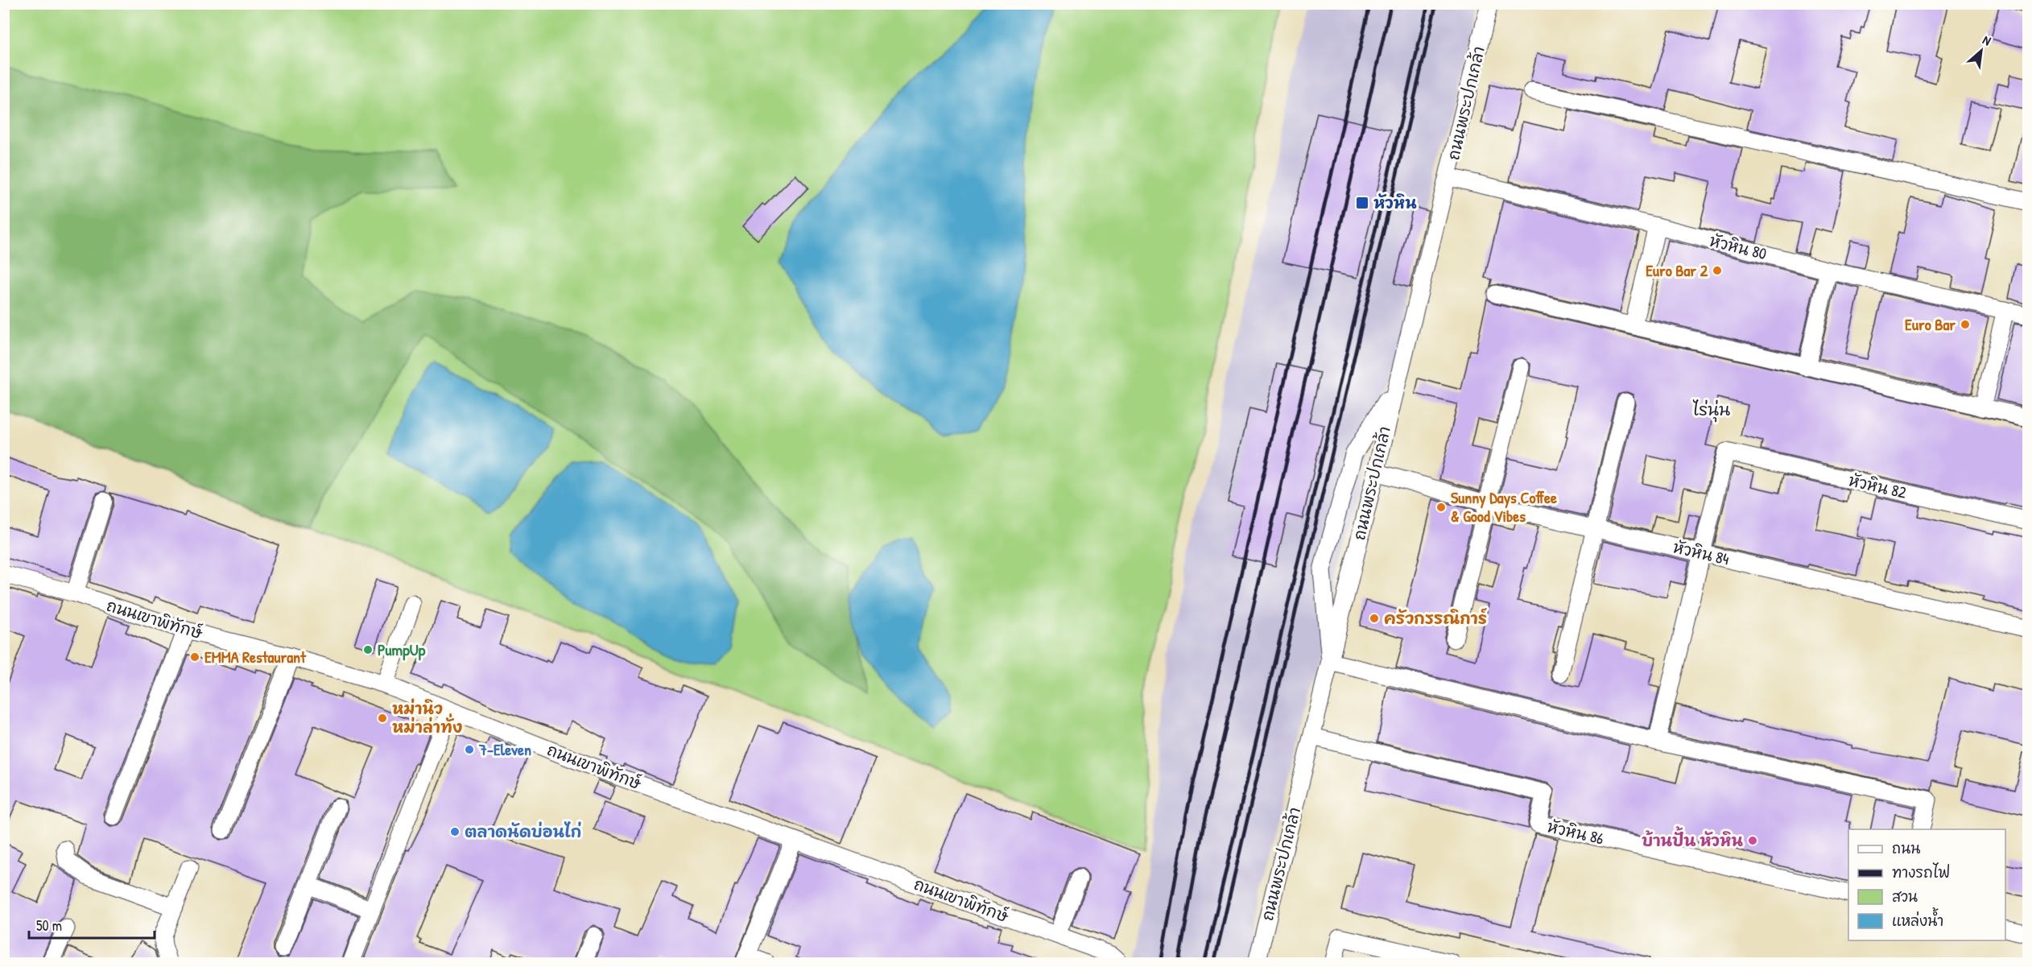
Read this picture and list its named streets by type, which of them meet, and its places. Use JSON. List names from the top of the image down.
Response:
{
  "streets": {
    "street": [
      "ถนนพระปกเกล้า",
      "หัวหิน 80",
      "หัวหิน 82",
      "หัวหิน 84",
      "ถนนเขาพิทักษ์",
      "หัวหิน 86"
    ]
  },
  "crossings": [
    ["ถนนพระปกเกล้า", "หัวหิน 80"],
    ["ถนนพระปกเกล้า", "หัวหิน 84"],
    ["ถนนพระปกเกล้า", "หัวหิน 86"],
    ["หัวหิน 82", "หัวหิน 84"]
  ],
  "districts": ["ไร่นุ่น"],
  "places": {
    "transit": ["หัวหิน"],
    "other": [
      "Euro Bar 2",
      "Euro Bar",
      "Sunny Days Coffee & Good Vibes",
      "ครัวกรรณิการ์",
      "PumpUp",
      "EMMA Restaurant",
      "หม่านิว หม่าล่าทั่ง",
      "7-Eleven",
      "ตลาดนัดบ่อนไก่",
      "บ้านปั้น หัวหิน"
    ]
  },
  "legend": [
    "ถนน",
    "ทางรถไฟ",
    "สวน",
    "แหล่งน้ำ"
  ],
  "scale_bar": "50 m",
  "north": "top right"
}
